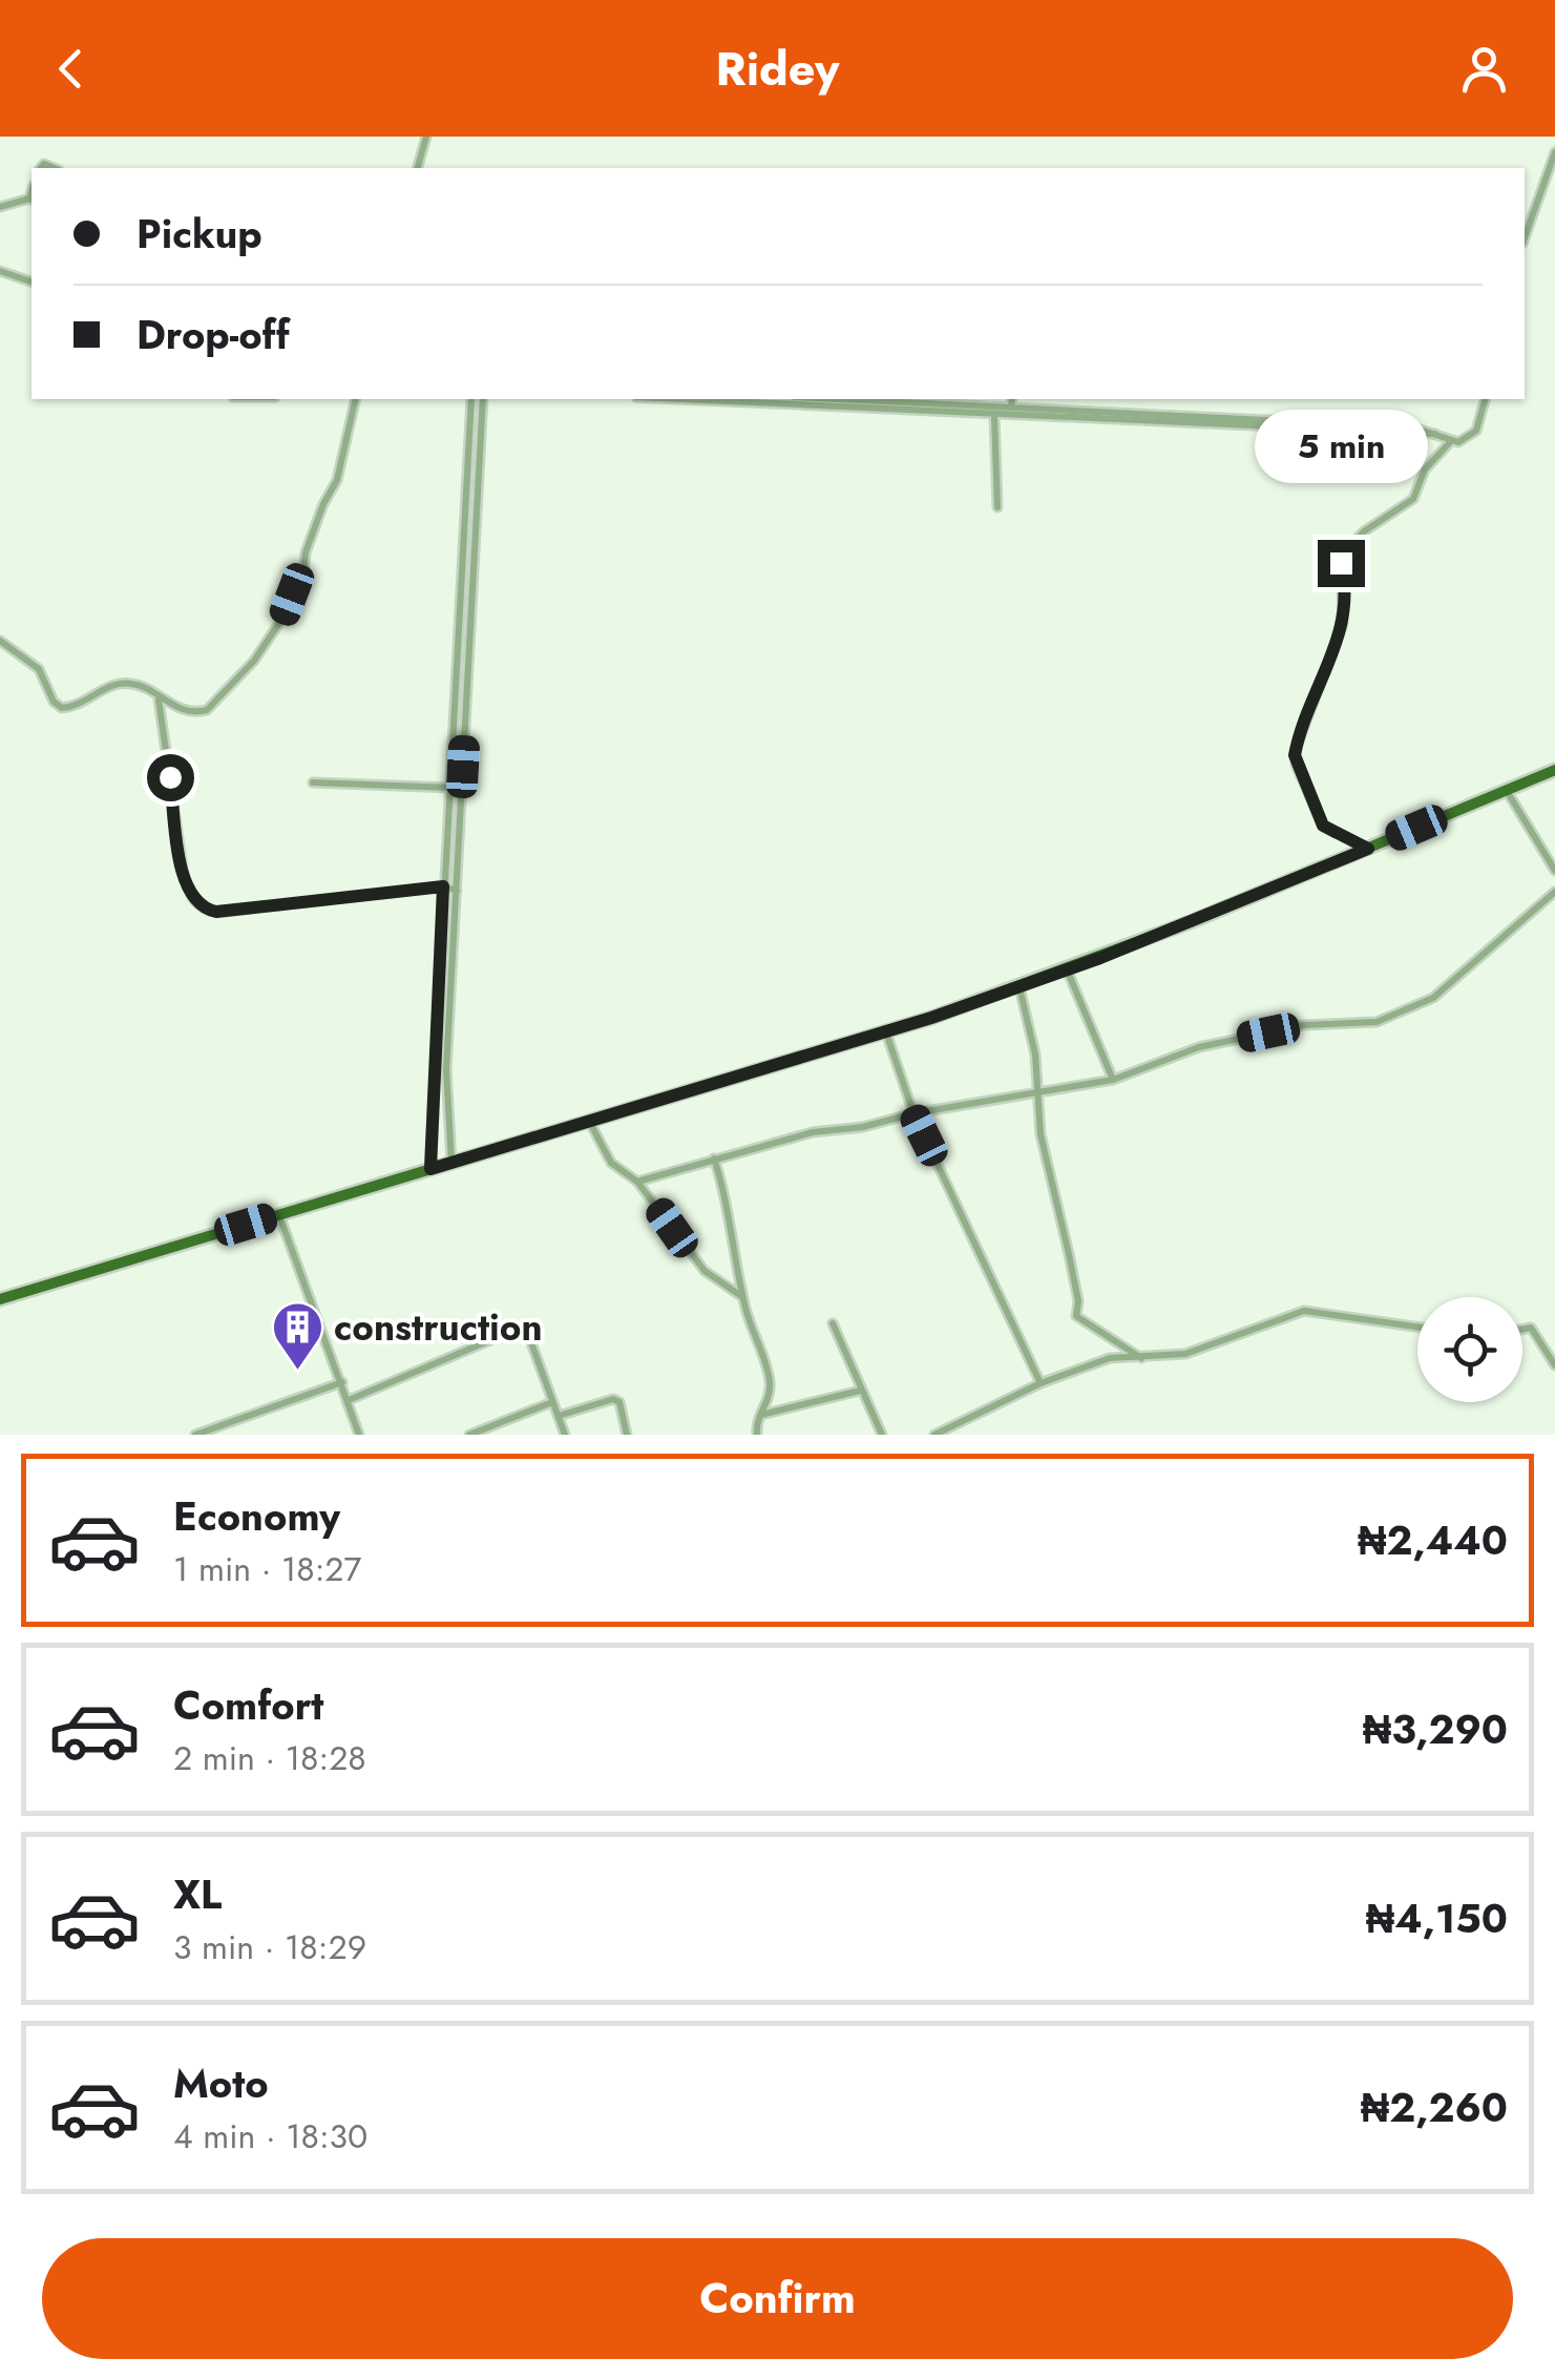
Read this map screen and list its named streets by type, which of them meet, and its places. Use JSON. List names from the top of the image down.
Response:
{
  "places": {
    "building": ["construction"]
  },
  "page": {
    "header": "Ridey",
    "banner": ["Pickup", "Drop-off"],
    "bubble": "5 min",
    "list": [
      {
        "name": "Economy",
        "note": "1 min · 18:27",
        "value": "₦2,440"
      },
      {
        "name": "Comfort",
        "note": "2 min · 18:28",
        "value": "₦3,290"
      },
      {
        "name": "XL",
        "note": "3 min · 18:29",
        "value": "₦4,150"
      },
      {
        "name": "Moto",
        "note": "4 min · 18:30",
        "value": "₦2,260"
      }
    ],
    "buttons": "Confirm"
  }
}
